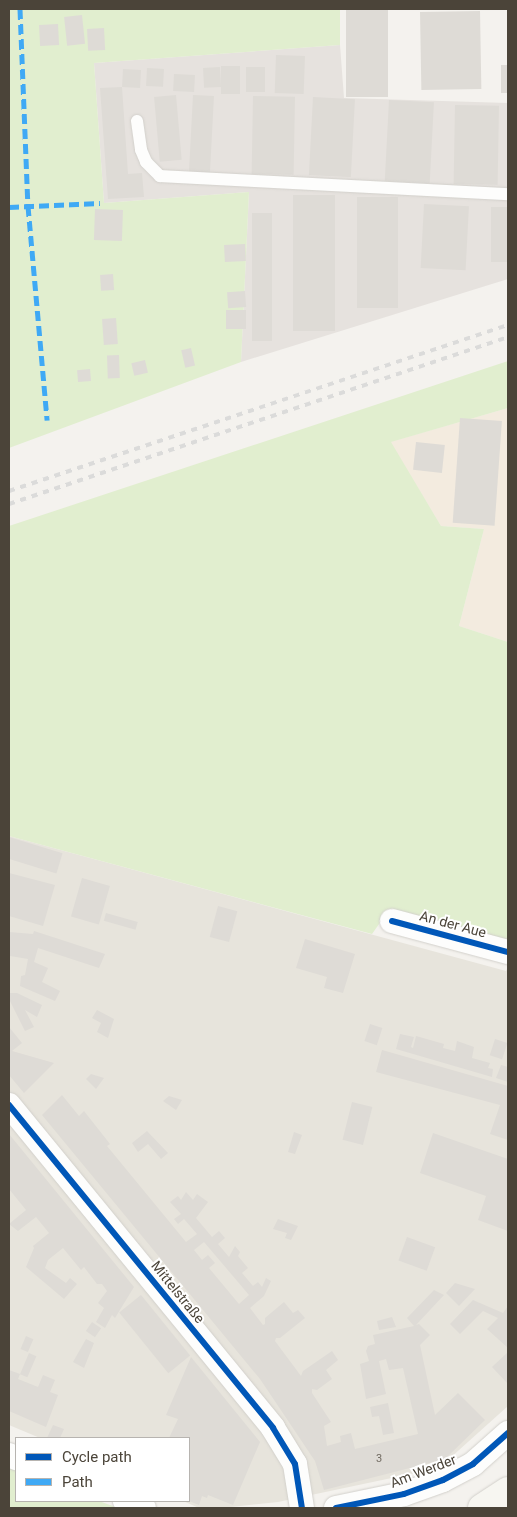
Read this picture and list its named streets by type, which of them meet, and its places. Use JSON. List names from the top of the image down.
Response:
{
  "streets": {
    "street": ["An der Aue", "Mittelstraße", "Am Werder"]
  },
  "house_numbers": ["3"],
  "legend": ["Cycle path", "Path"]
}
